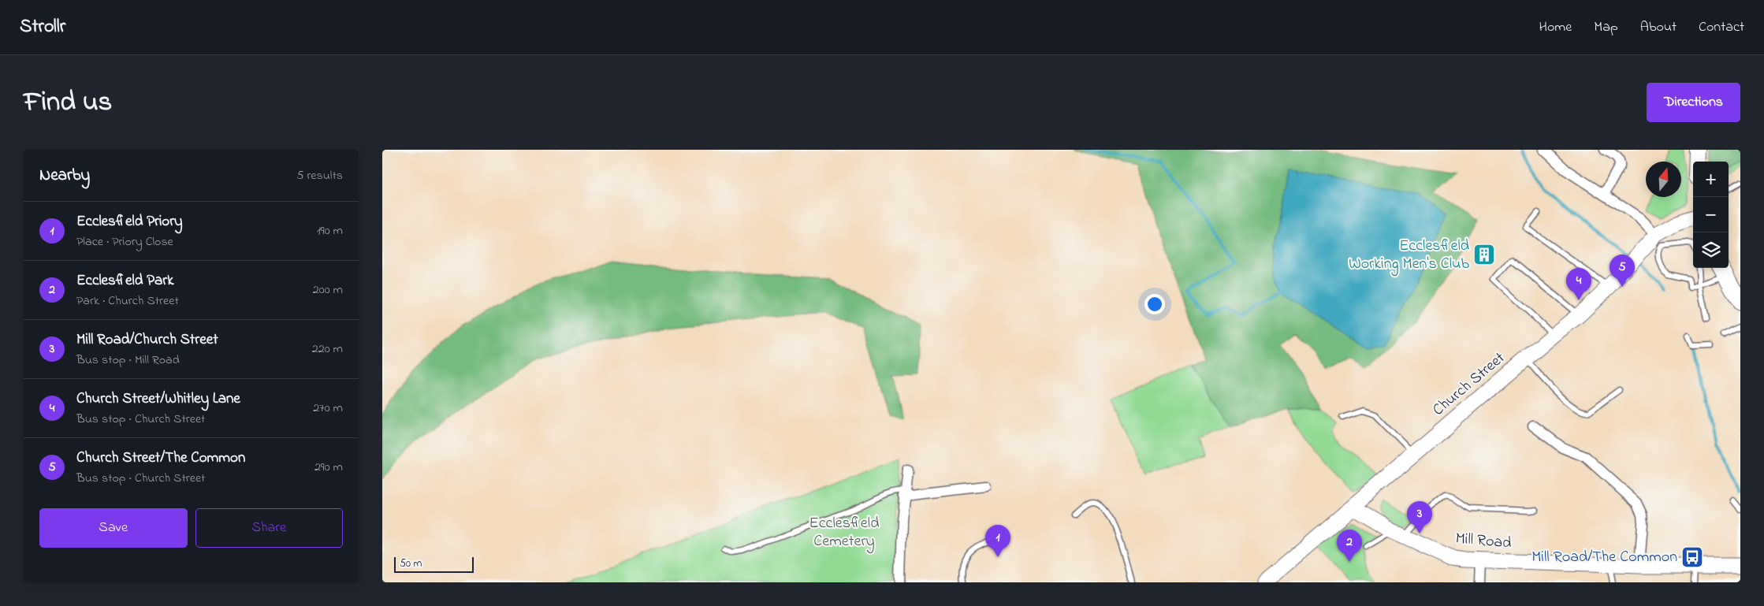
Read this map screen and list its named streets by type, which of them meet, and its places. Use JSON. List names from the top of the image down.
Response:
{
  "streets": {
    "main road": ["Church Street", "Mill Road"]
  },
  "crossings": [
    ["Church Street", "Mill Road"]
  ],
  "parks": ["Ecclesfield Cemetery"],
  "places": {
    "building": ["Ecclesfield Working Men's Club"],
    "bus stop": ["Mill Road/The Common"]
  },
  "scale_bar": "50 m",
  "north": "top",
  "page": {
    "header": "Strollr",
    "nav": [
      "Home",
      "Map",
      "About",
      "Contact"
    ],
    "title": "Find us",
    "buttons": [
      "Directions",
      ["Save", "Share"]
    ],
    "heading": ["Nearby", "5 results"],
    "map_buttons": ["+", "−"],
    "list": [
      {
        "mark": "1",
        "name": "Ecclesfield Priory",
        "note": "Place · Priory Close",
        "value": "190 m"
      },
      {
        "mark": "2",
        "name": "Ecclesfield Park",
        "note": "Park · Church Street",
        "value": "200 m"
      },
      {
        "mark": "3",
        "name": "Mill Road/Church Street",
        "note": "Bus stop · Mill Road",
        "value": "220 m"
      },
      {
        "mark": "4",
        "name": "Church Street/Whitley Lane",
        "note": "Bus stop · Church Street",
        "value": "270 m"
      },
      {
        "mark": "5",
        "name": "Church Street/The Common",
        "note": "Bus stop · Church Street",
        "value": "290 m"
      }
    ],
    "pins": [
      "5",
      "4",
      "3",
      "1",
      "2"
    ],
    "scale": "50 m"
  }
}
